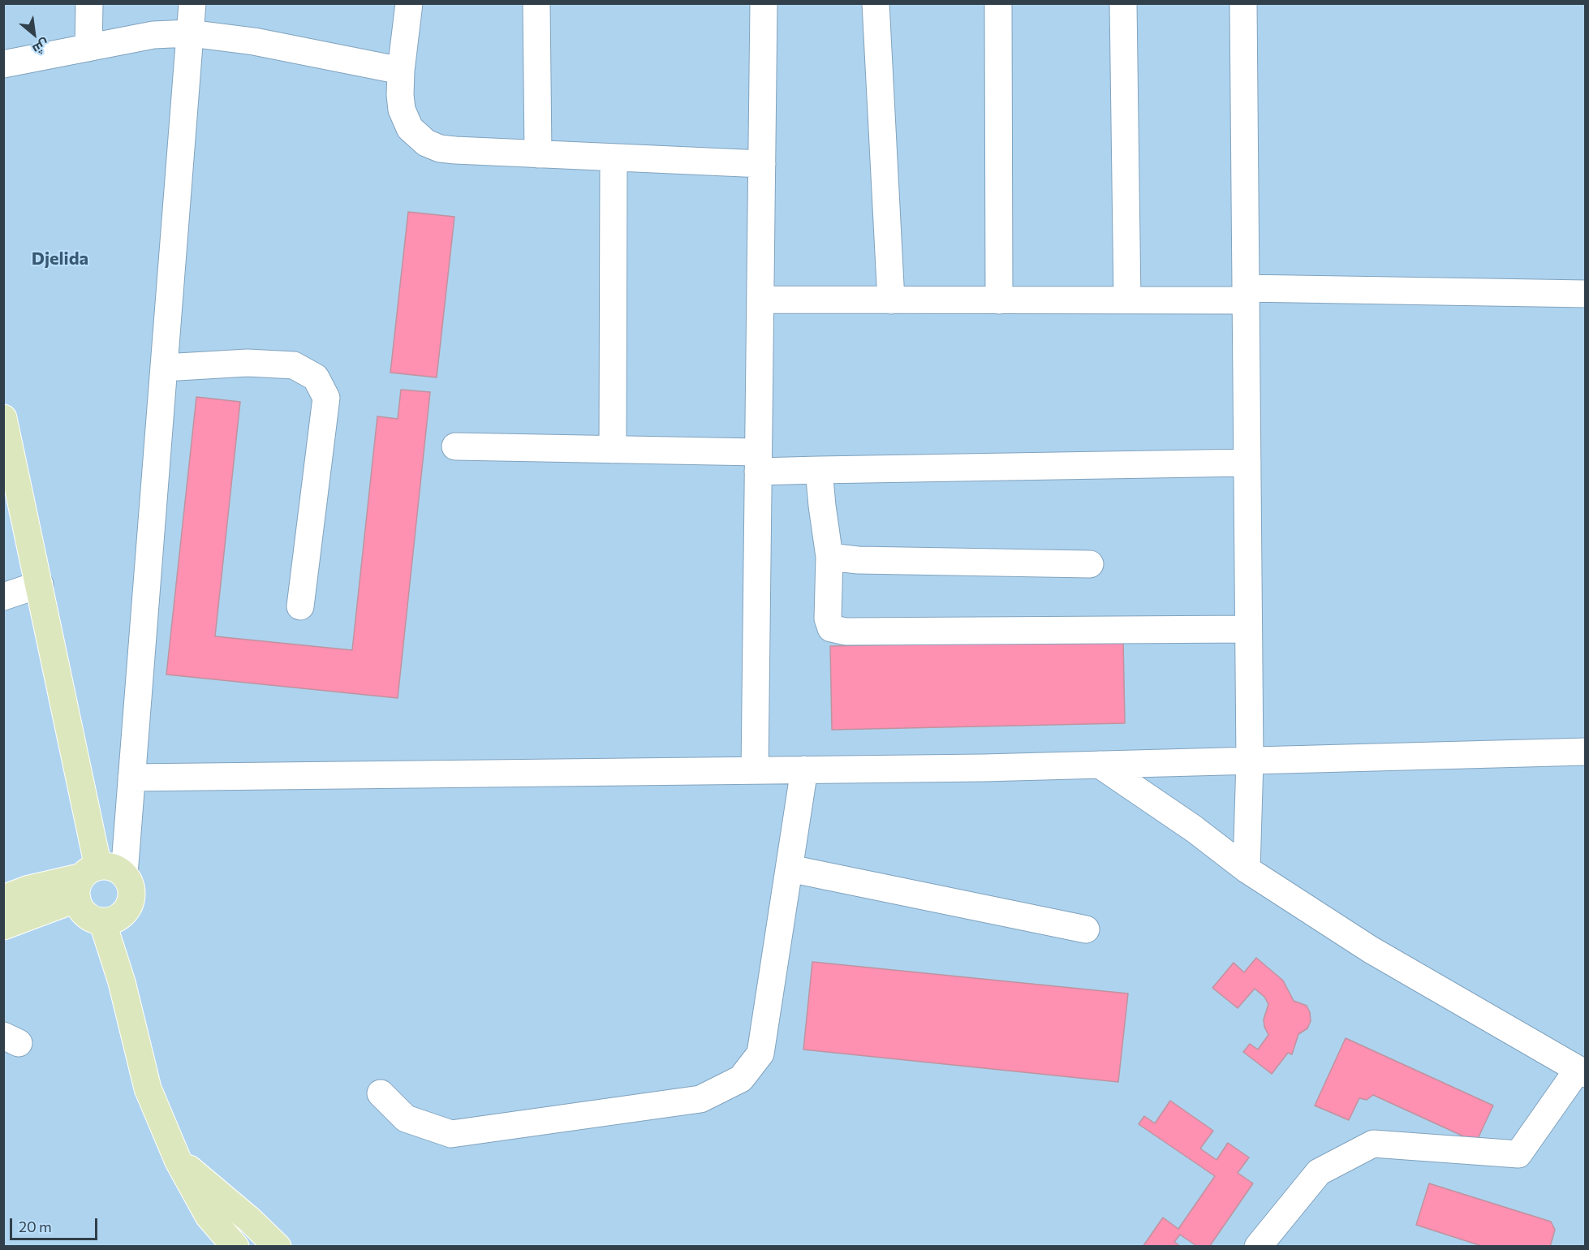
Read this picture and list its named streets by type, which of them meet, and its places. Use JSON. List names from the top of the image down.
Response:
{
  "districts": ["Djelida"],
  "scale_bar": "20 m",
  "north": "bottom right"
}
